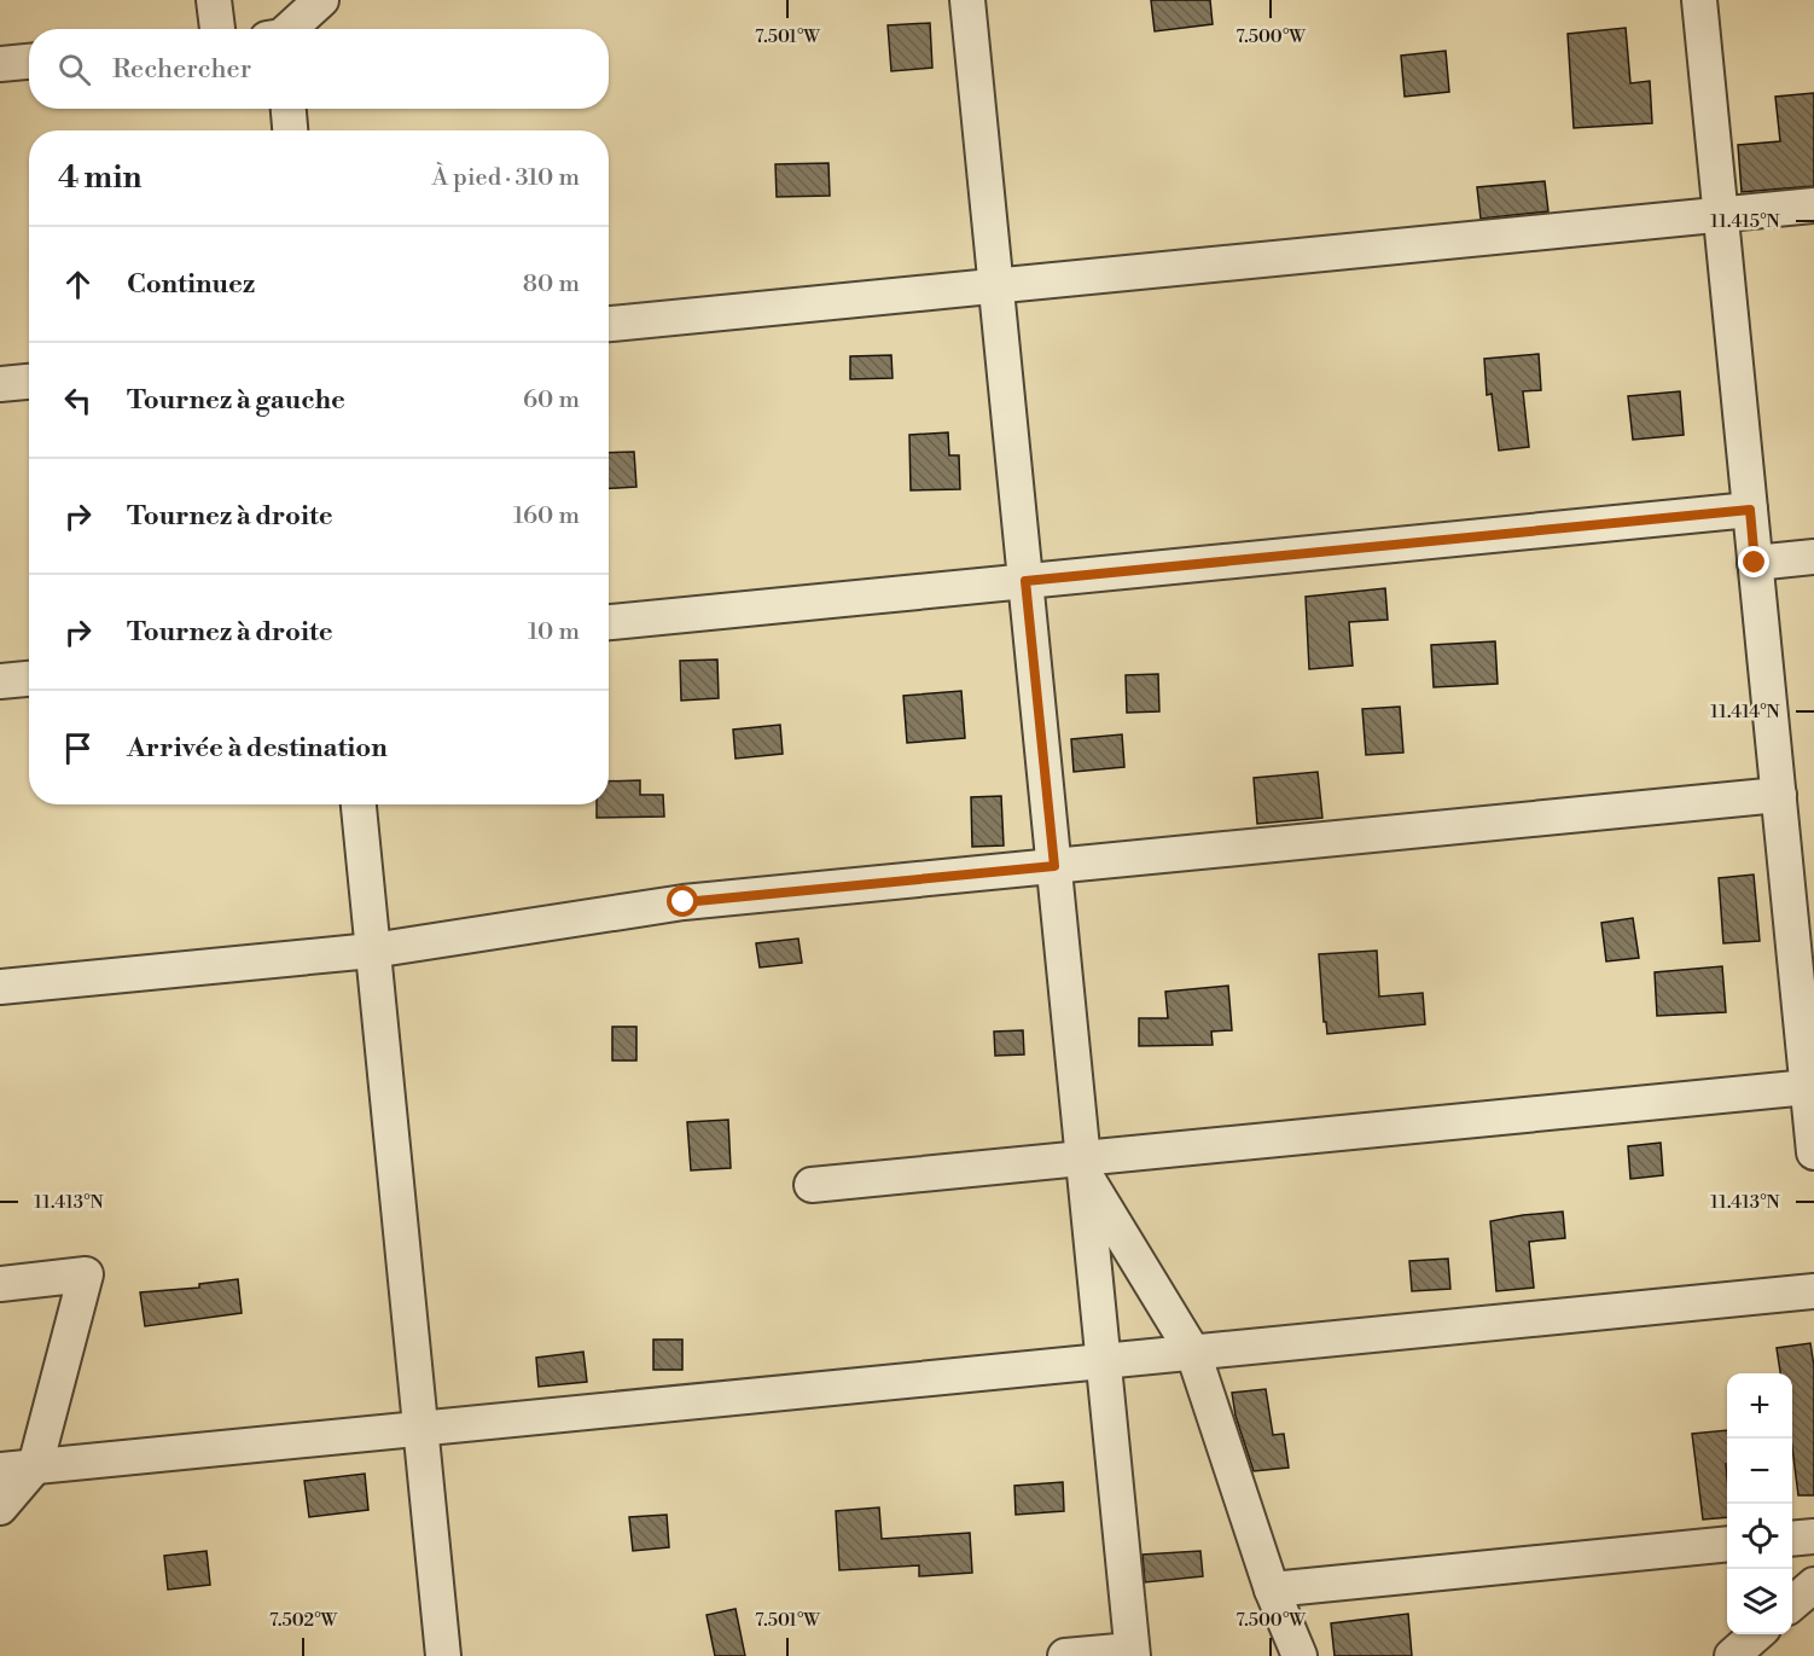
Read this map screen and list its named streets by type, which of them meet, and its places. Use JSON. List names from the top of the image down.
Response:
{
  "page": {
    "search": "Rechercher",
    "heading": ["4 min", "À pied · 310 m"],
    "list": [
      ["Continuez", "80 m"],
      ["Tournez à gauche", "60 m"],
      ["Tournez à droite", "160 m"],
      ["Tournez à droite", "10 m"],
      "Arrivée à destination"
    ],
    "map_buttons": ["+", "−"]
  },
  "coordinates": [
    "7.501°W",
    "7.500°W",
    "11.415°N",
    "11.414°N",
    "11.413°N",
    "7.502°W"
  ]
}
